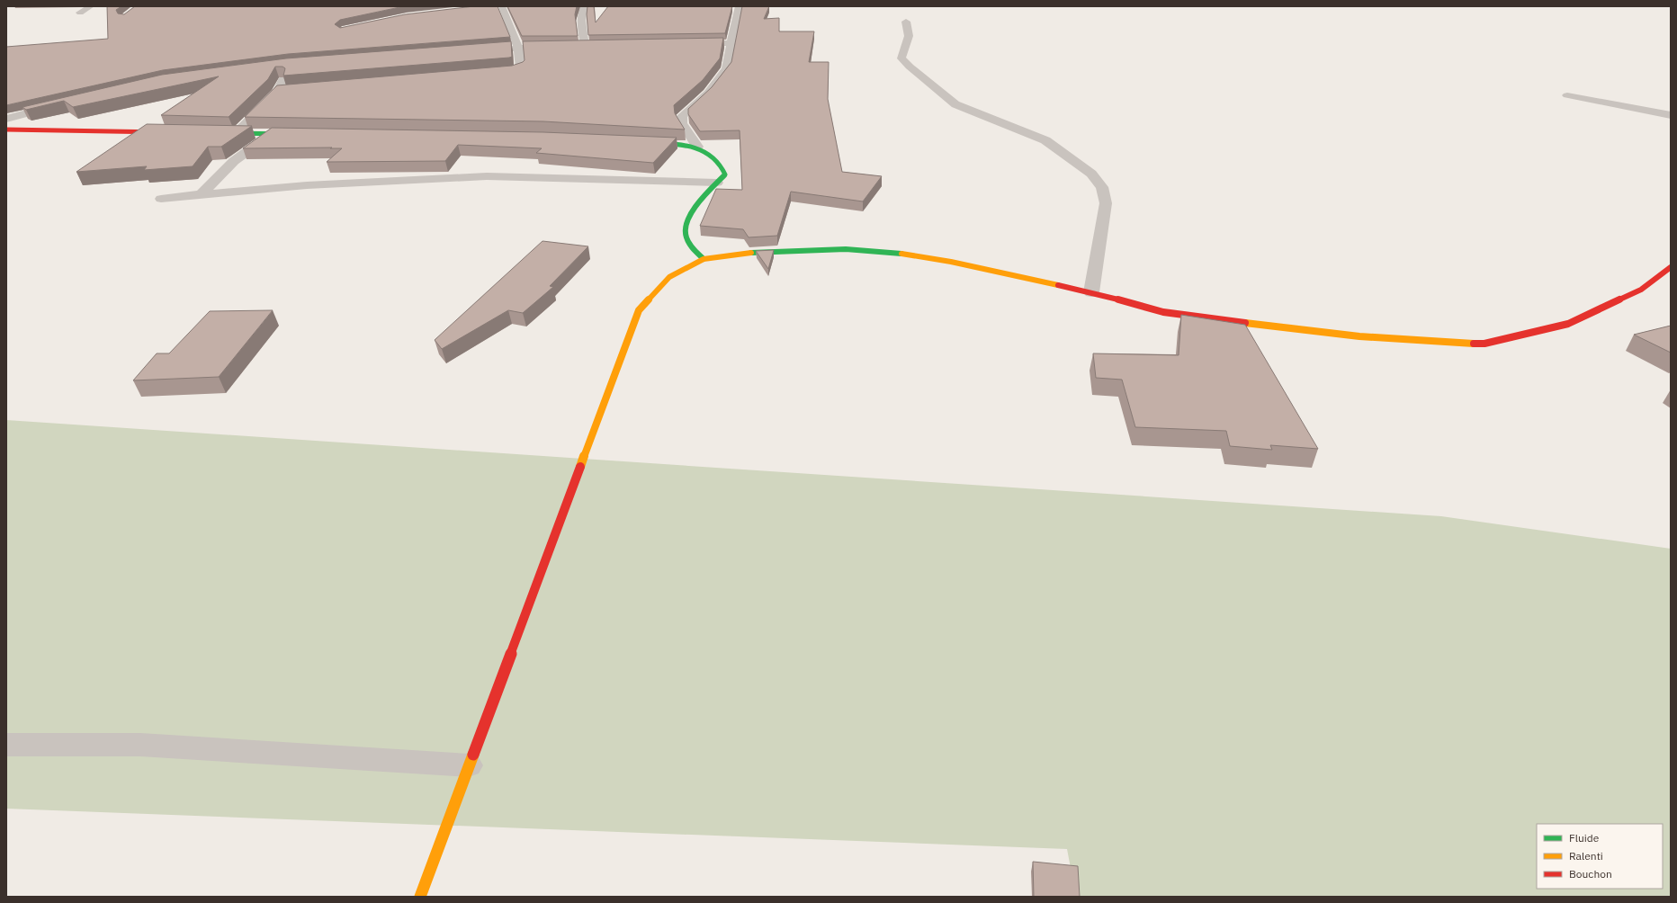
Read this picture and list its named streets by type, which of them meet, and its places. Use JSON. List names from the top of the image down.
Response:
{
  "legend": ["Fluide", "Ralenti", "Bouchon"]
}
